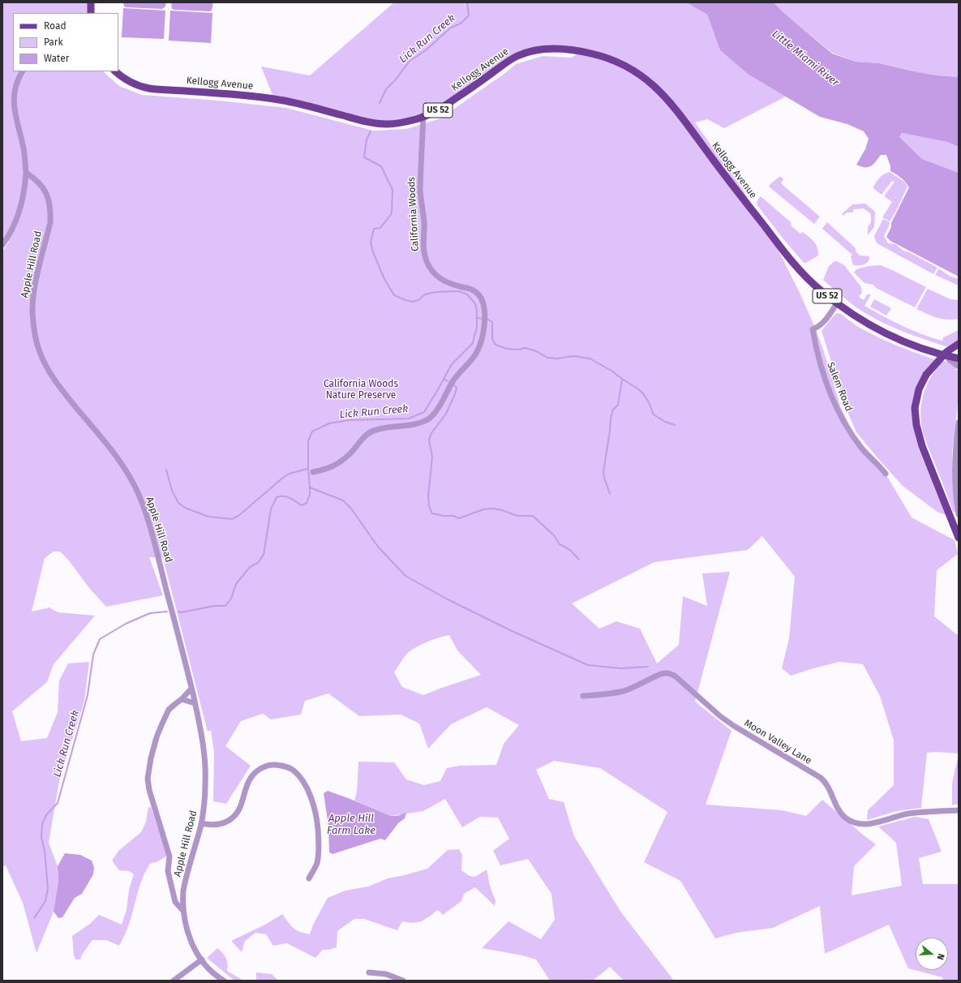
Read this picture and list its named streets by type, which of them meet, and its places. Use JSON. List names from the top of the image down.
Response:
{
  "streets": {
    "main road": ["Kellogg Avenue", "US 52"],
    "street": [
      "California Woods",
      "Apple Hill Road",
      "Salem Road",
      "Moon Valley Lane"
    ]
  },
  "crossings": [
    ["Kellogg Avenue", "California Woods"],
    ["Kellogg Avenue", "Salem Road"]
  ],
  "water": ["Lick Run Creek", "Little Miami River", "Apple Hill Farm Lake"],
  "parks": ["California Woods Nature Preserve"],
  "legend": ["Road", "Park", "Water"],
  "north": "right"
}
